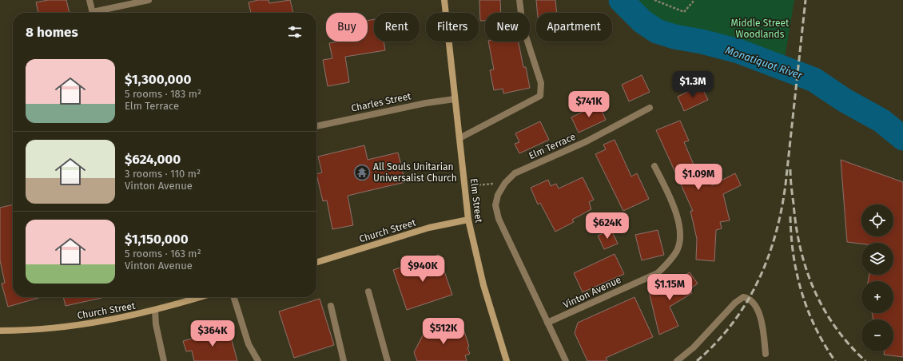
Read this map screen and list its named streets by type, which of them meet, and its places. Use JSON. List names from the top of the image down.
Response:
{
  "streets": {
    "main road": ["Elm Street", "Church Street"],
    "street": ["Charles Street", "Elm Terrace", "Vinton Avenue"]
  },
  "crossings": [
    ["Charles Street", "Elm Street"],
    ["Elm Terrace", "Elm Street"],
    ["Elm Street", "Church Street"],
    ["Elm Street", "Vinton Avenue"]
  ],
  "water": ["Monatiquot River"],
  "parks": ["Middle Street Woodlands"],
  "places": {
    "temple": ["All Souls Unitarian Universalist Church"]
  },
  "page": {
    "chip": [
      "Buy",
      "Rent",
      "Filters",
      "New",
      "Apartment"
    ],
    "heading": "8 homes",
    "list": [
      {
        "name": "$1,300,000",
        "note": "5 rooms · 183 m² · Elm Terrace"
      },
      {
        "name": "$624,000",
        "note": "3 rooms · 110 m² · Vinton Avenue"
      },
      {
        "name": "$1,150,000",
        "note": "5 rooms · 163 m² · Vinton Avenue"
      }
    ],
    "price": [
      "$1.3M",
      "$741K",
      "$1.09M",
      "$624K",
      "$940K",
      "$1.15M",
      "$512K",
      "$364K"
    ],
    "map_buttons": ["+", "−"]
  }
}
